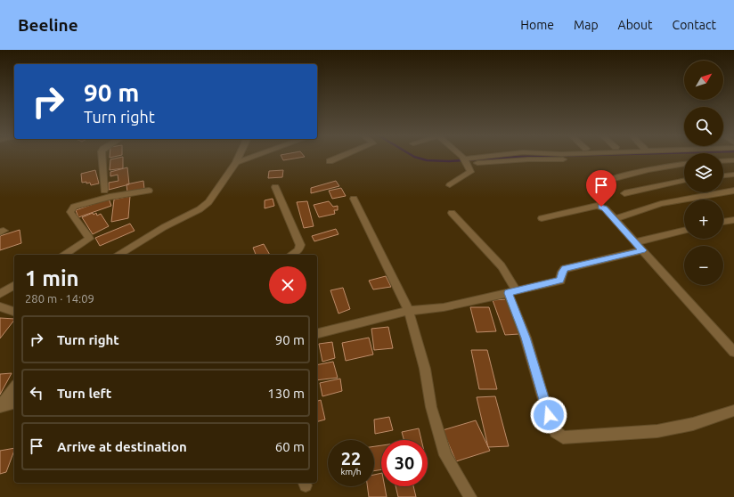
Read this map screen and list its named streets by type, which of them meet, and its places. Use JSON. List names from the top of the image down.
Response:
{
  "north": "top right",
  "page": {
    "header": "Beeline",
    "nav": [
      "Home",
      "Map",
      "About",
      "Contact"
    ],
    "map_buttons": ["+", "−"],
    "turn": ["90 m", "Turn right"],
    "heading": ["1 min", "280 m · 14:09"],
    "list": [
      {
        "name": "Turn right",
        "value": "90 m"
      },
      {
        "name": "Turn left",
        "value": "130 m"
      },
      {
        "name": "Arrive at destination",
        "value": "60 m"
      }
    ],
    "speed": "22 km/h",
    "limit": "30"
  }
}
